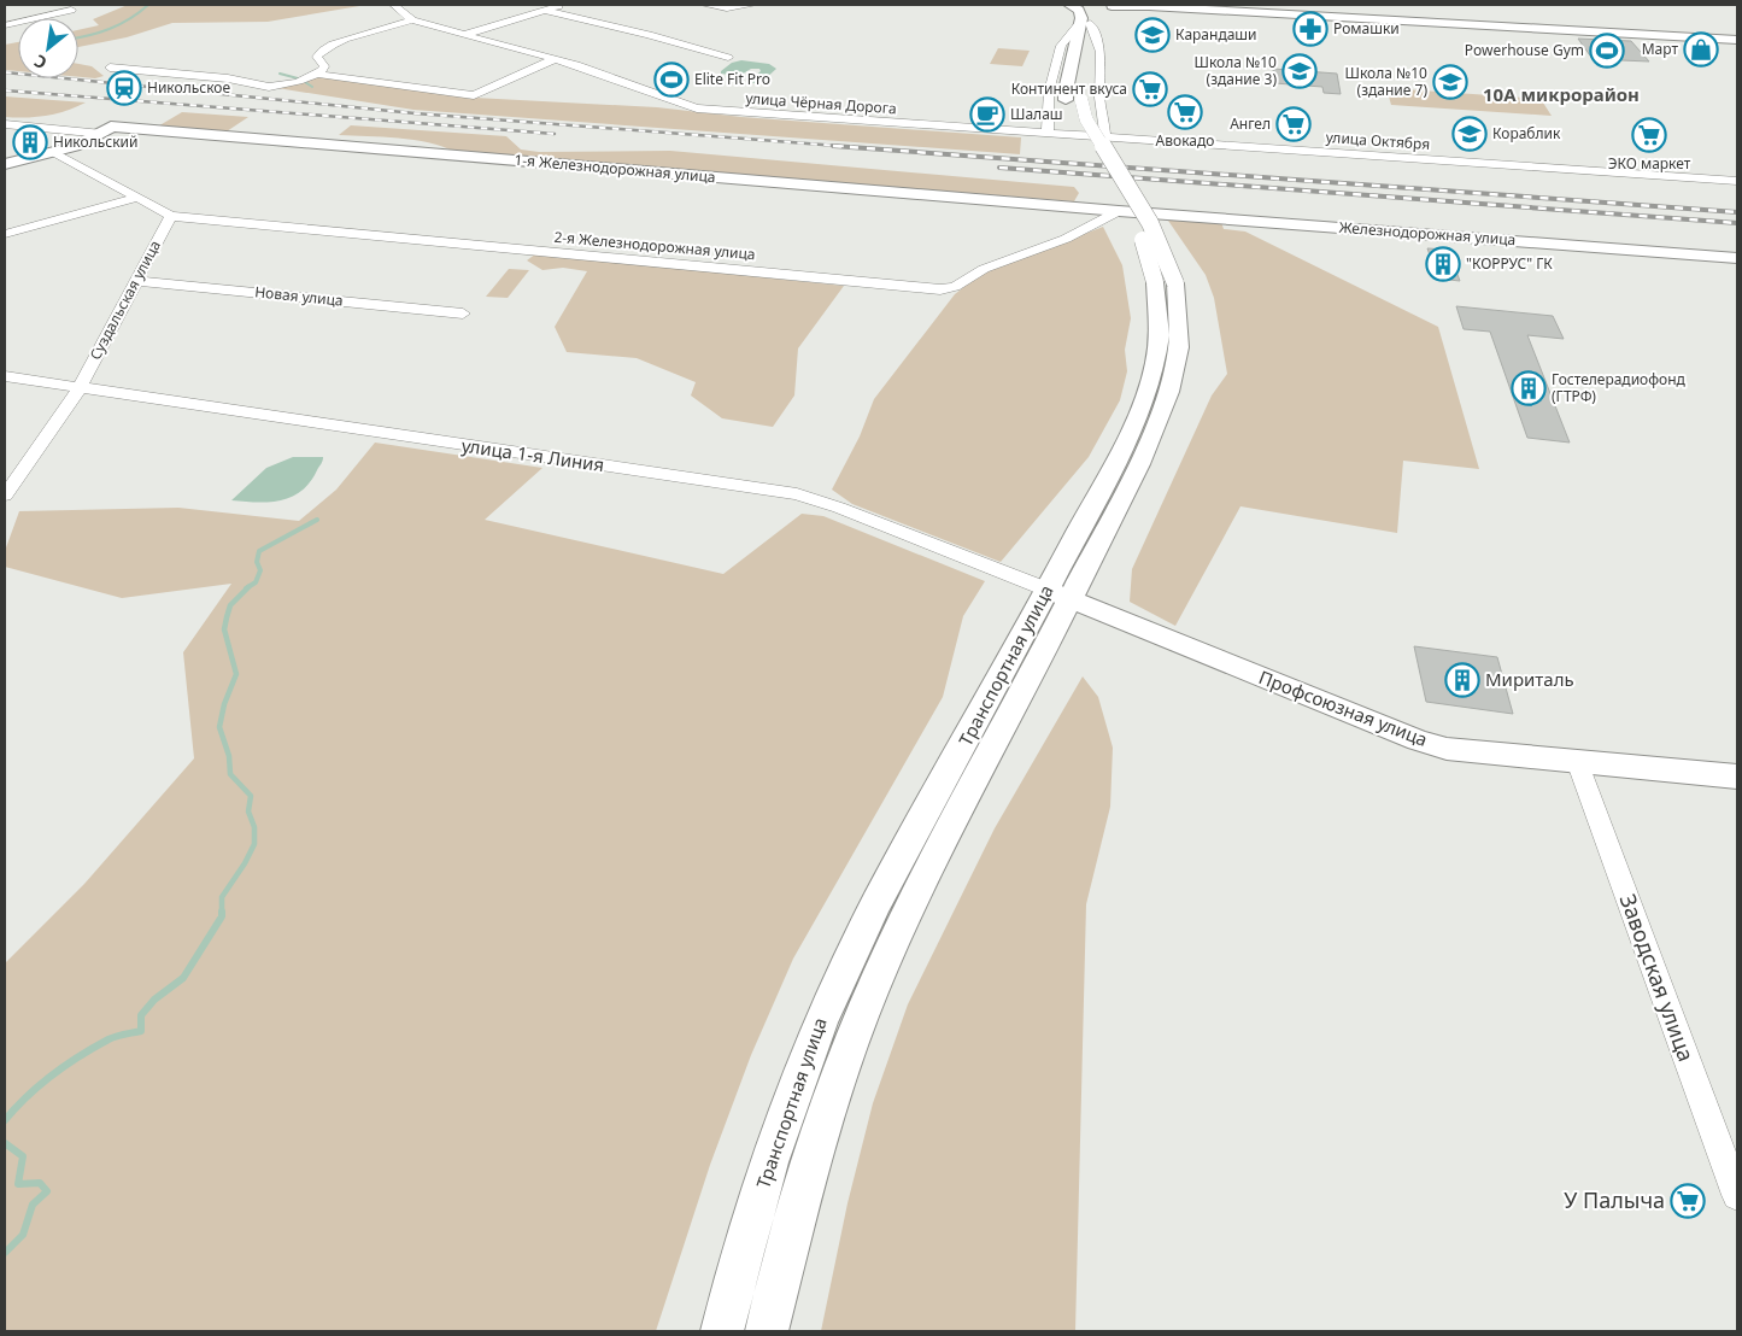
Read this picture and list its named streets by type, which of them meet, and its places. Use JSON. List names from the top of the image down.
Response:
{
  "streets": {
    "street": [
      "улица Чёрная Дорога",
      "улица Октября",
      "1-я Железнодорожная улица",
      "Железнодорожная улица",
      "2-я Железнодорожная улица",
      "Новая улица",
      "Суздальская улица",
      "улица 1-я Линия",
      "Транспортная улица",
      "Профсоюзная улица",
      "Заводская улица"
    ]
  },
  "crossings": [
    ["улица Чёрная Дорога", "улица Октября"],
    ["1-я Железнодорожная улица", "Железнодорожная улица"],
    ["1-я Железнодорожная улица", "2-я Железнодорожная улица"],
    ["Железнодорожная улица", "2-я Железнодорожная улица"],
    ["2-я Железнодорожная улица", "Суздальская улица"],
    ["Новая улица", "Суздальская улица"],
    ["Суздальская улица", "улица 1-я Линия"],
    ["улица 1-я Линия", "Транспортная улица"],
    ["улица 1-я Линия", "Профсоюзная улица"],
    ["Транспортная улица", "Профсоюзная улица"],
    ["Профсоюзная улица", "Заводская улица"]
  ],
  "districts": ["10А микрорайон"],
  "places": {
    "pharmacy": ["Ромашки"],
    "school or university": [
      "Карандаши",
      "Школа №10 (здание 3)",
      "Школа №10 (здание 7)",
      "Кораблик"
    ],
    "shop": ["Март"],
    "sports": ["Powerhouse Gym", "Elite Fit Pro"],
    "station": ["Никольское"],
    "supermarket": [
      "Континент вкуса",
      "Авокадо",
      "Ангел",
      "ЭКО маркет",
      "У Палыча"
    ],
    "cafe": ["Шалаш"],
    "building": [
      "Никольский",
      "\"КОРРУС\" ГК",
      "Гостелерадиофонд (ГТРФ)",
      "Мириталь"
    ]
  },
  "north": "bottom left"
}
